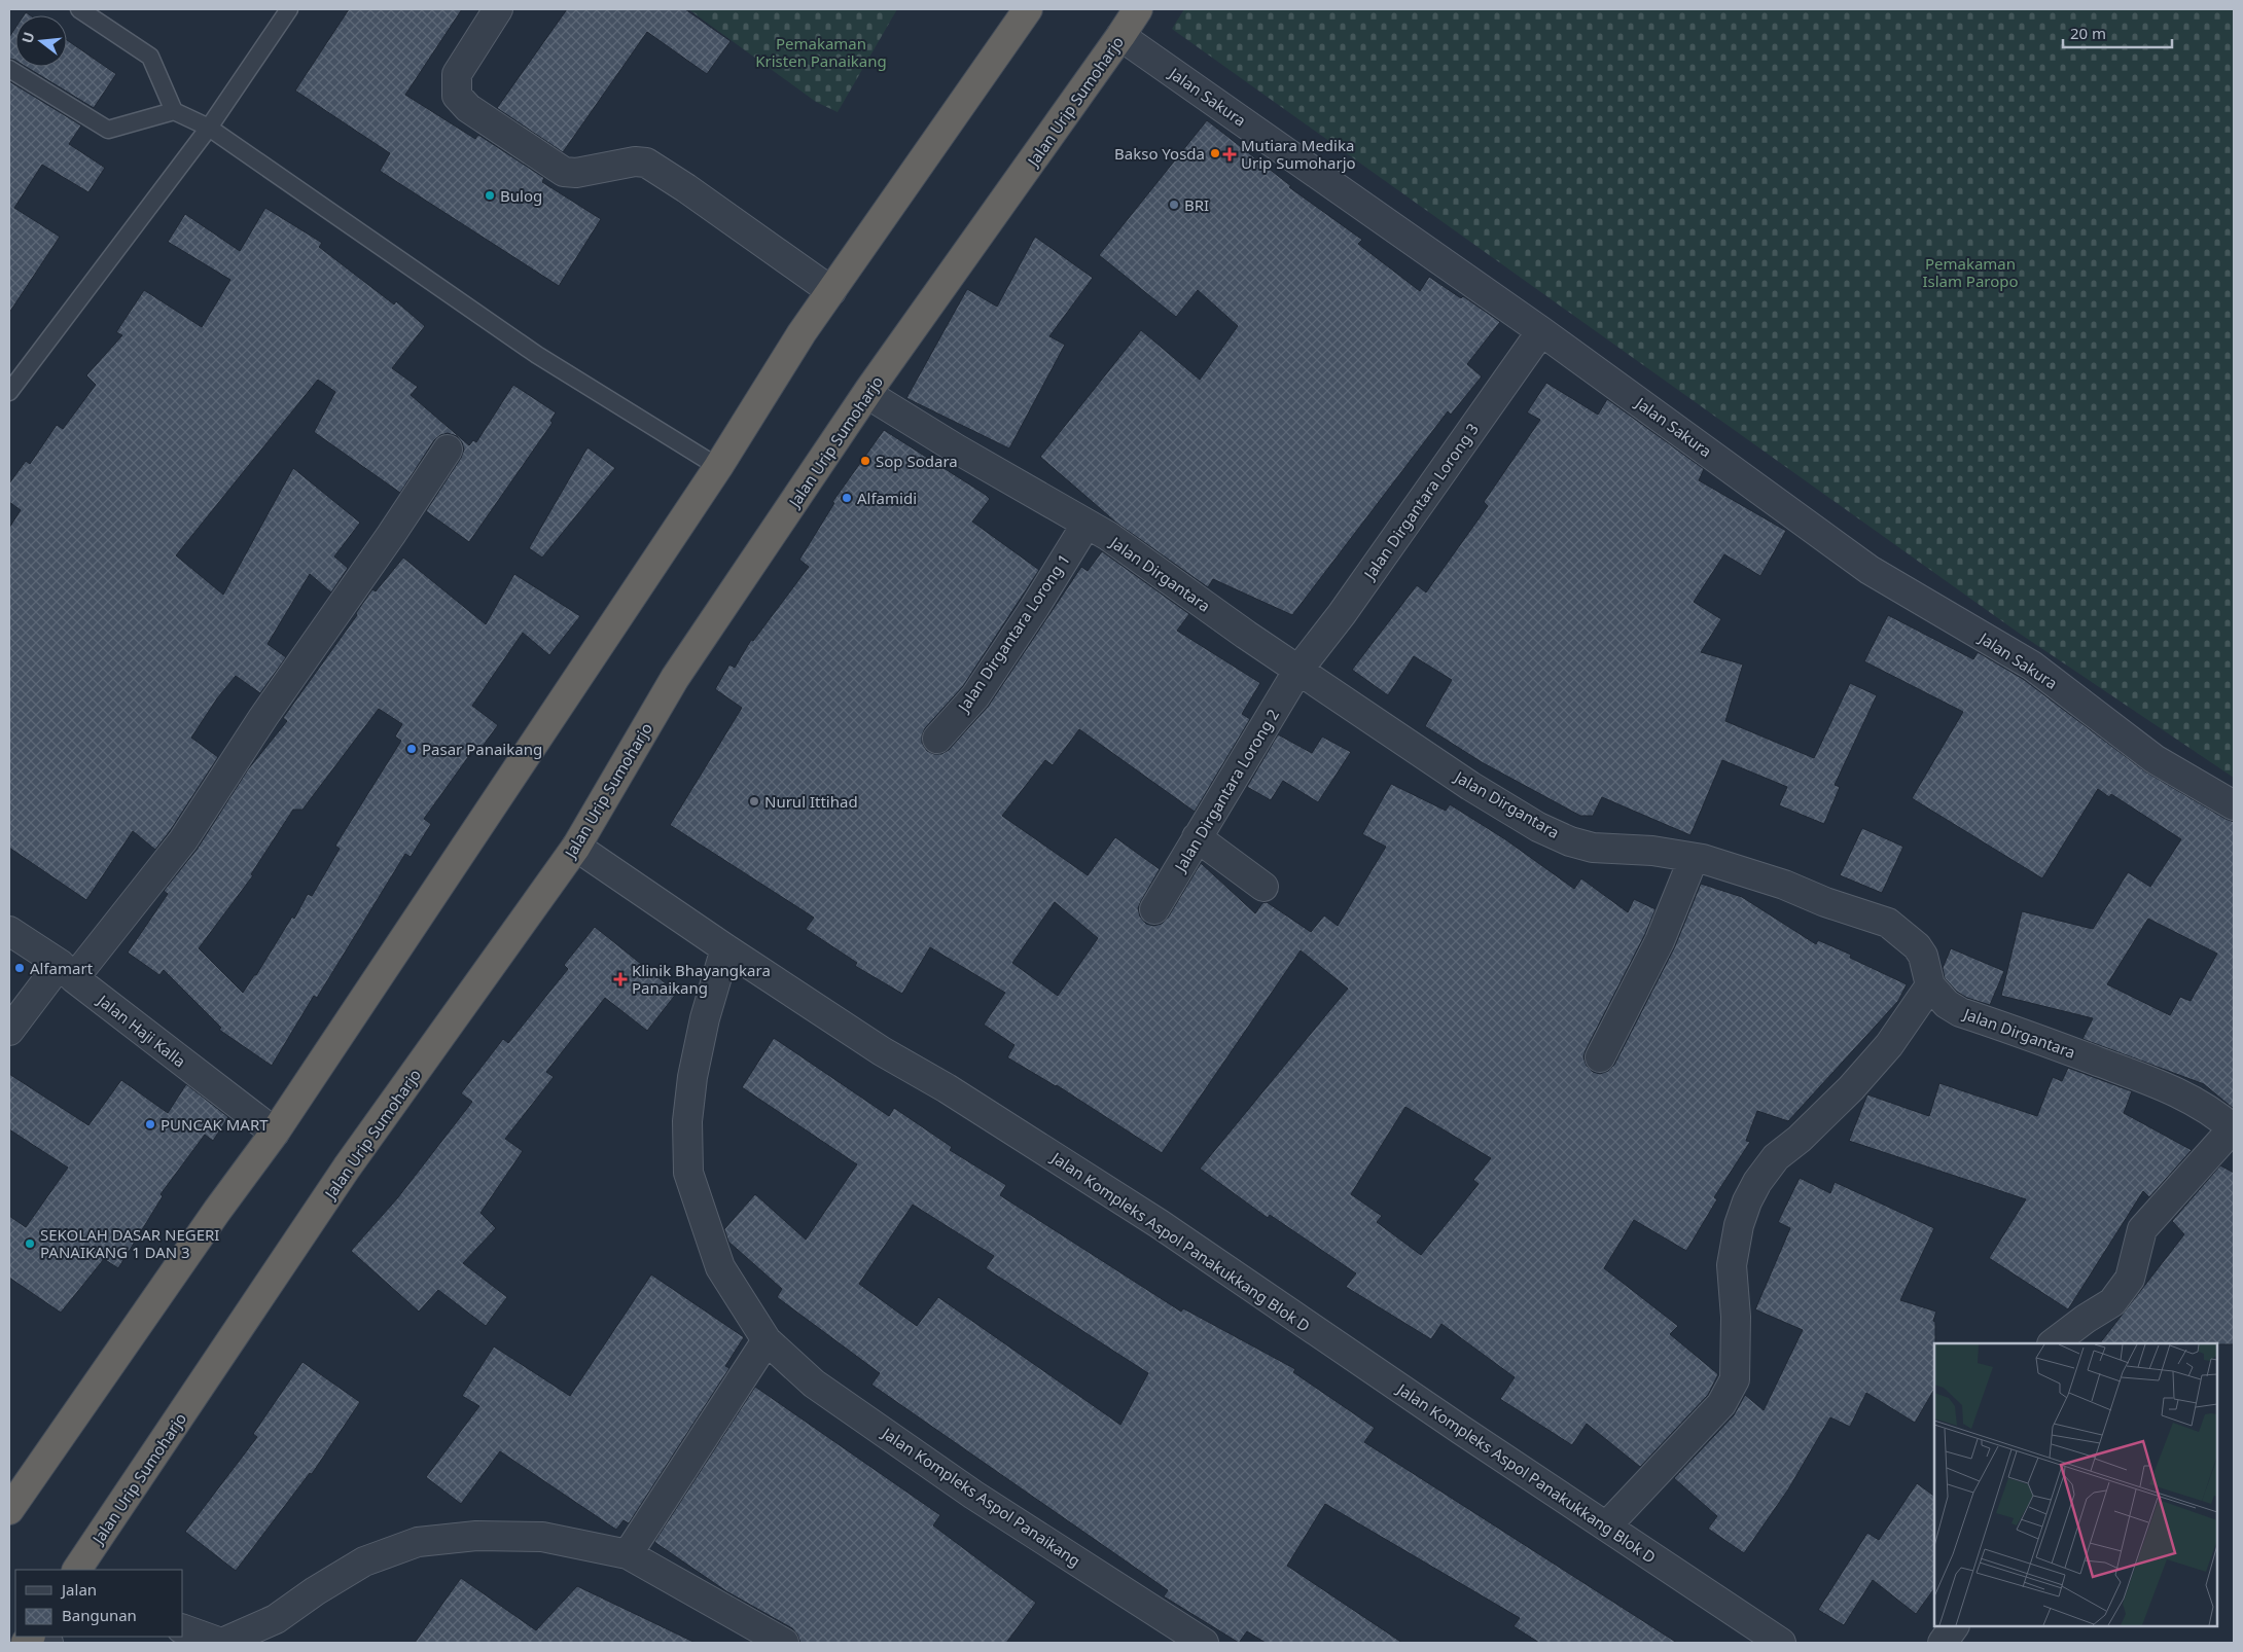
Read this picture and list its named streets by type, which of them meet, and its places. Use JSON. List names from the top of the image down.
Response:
{
  "streets": {
    "highway": ["Jalan Urip Sumoharjo"],
    "street": [
      "Jalan Sakura",
      "Jalan Dirgantara Lorong 3",
      "Jalan Dirgantara",
      "Jalan Dirgantara Lorong 1",
      "Jalan Dirgantara Lorong 2",
      "Jalan Haji Kalla",
      "Jalan Kompleks Aspol Panakukkang Blok D",
      "Jalan Kompleks Aspol Panaikang"
    ]
  },
  "crossings": [
    ["Jalan Sakura", "Jalan Urip Sumoharjo"],
    ["Jalan Sakura", "Jalan Dirgantara Lorong 3"],
    ["Jalan Urip Sumoharjo", "Jalan Dirgantara"],
    ["Jalan Urip Sumoharjo", "Jalan Kompleks Aspol Panakukkang Blok D"],
    ["Jalan Dirgantara Lorong 3", "Jalan Dirgantara"],
    ["Jalan Dirgantara Lorong 3", "Jalan Dirgantara Lorong 2"],
    ["Jalan Dirgantara", "Jalan Dirgantara Lorong 1"],
    ["Jalan Dirgantara", "Jalan Dirgantara Lorong 2"],
    ["Jalan Kompleks Aspol Panakukkang Blok D", "Jalan Kompleks Aspol Panaikang"]
  ],
  "parks": ["Pemakaman Kristen Panaikang", "Pemakaman Islam Paropo"],
  "places": {
    "other": [
      "Bakso Yosda",
      "Bulog",
      "BRI",
      "Sop Sodara",
      "Alfamidi",
      "Pasar Panaikang",
      "Nurul Ittihad",
      "Alfamart",
      "PUNCAK MART",
      "SEKOLAH DASAR NEGERI PANAIKANG 1 DAN 3"
    ],
    "health": ["Mutiara Medika Urip Sumoharjo", "Klinik Bhayangkara Panaikang"]
  },
  "legend": ["Jalan", "Bangunan"],
  "scale_bar": "20 m",
  "north": "left"
}
